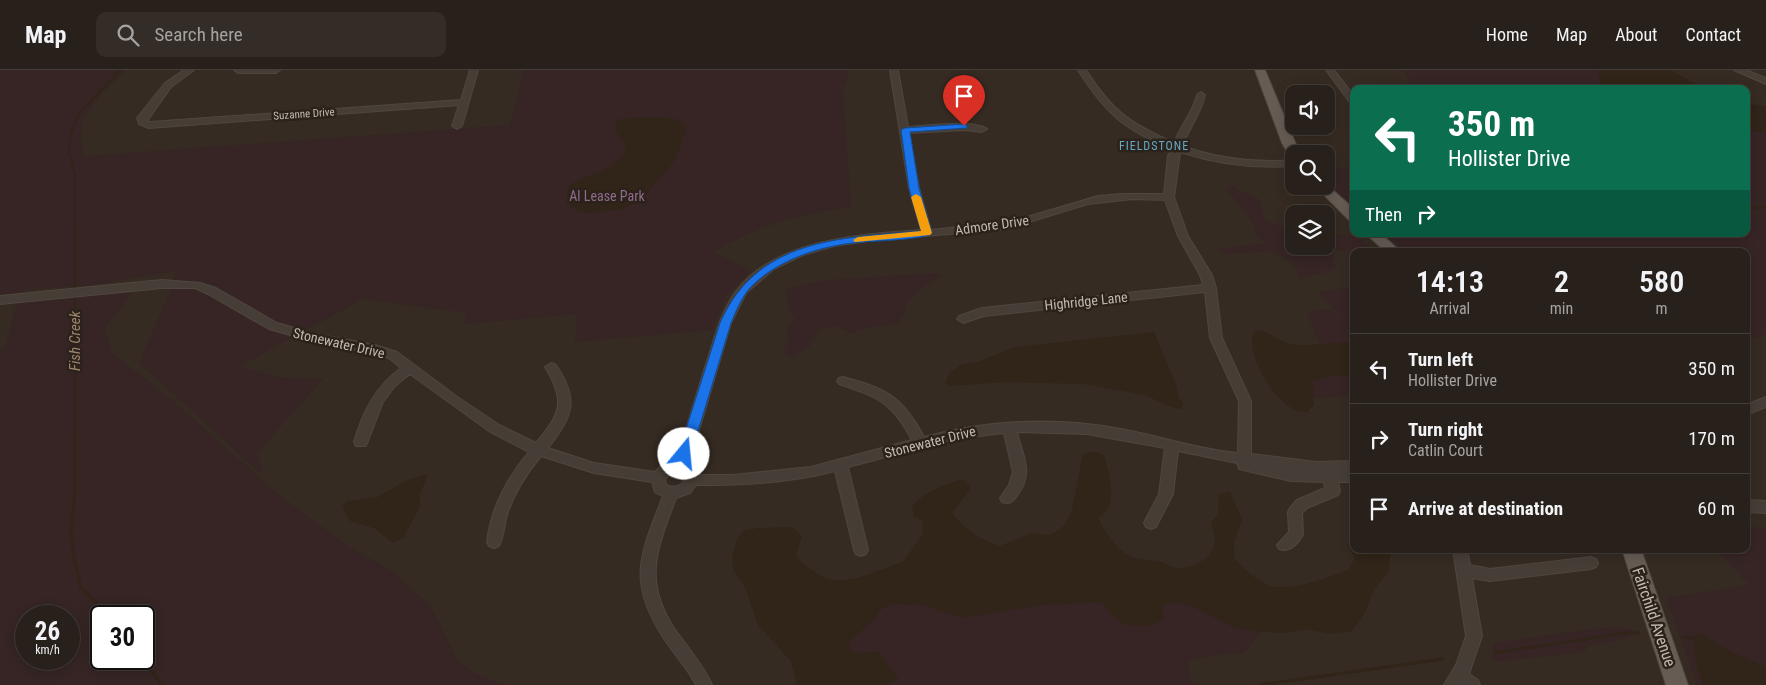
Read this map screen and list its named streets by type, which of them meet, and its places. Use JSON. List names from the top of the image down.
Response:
{
  "streets": {
    "main road": ["Fairchild Avenue"],
    "street": [
      "Suzanne Drive",
      "Admore Drive",
      "Highridge Lane",
      "Stonewater Drive"
    ]
  },
  "crossings": [
    ["Admore Drive", "Stonewater Drive"]
  ],
  "districts": ["FIELDSTONE"],
  "water": ["Fish Creek"],
  "parks": ["Al Lease Park"],
  "page": {
    "header": "Map",
    "search": "Search here",
    "nav": [
      "Home",
      "Map",
      "About",
      "Contact"
    ],
    "turn": ["350 m", "Hollister Drive"],
    "then": "Then",
    "eta": [
      "14:13",
      "Arrival",
      "2",
      "min",
      "580",
      "m"
    ],
    "list": [
      {
        "name": "Turn left",
        "note": "Hollister Drive",
        "value": "350 m"
      },
      {
        "name": "Turn right",
        "note": "Catlin Court",
        "value": "170 m"
      },
      {
        "name": "Arrive at destination",
        "value": "60 m"
      }
    ],
    "speed": "26 km/h",
    "limit": "30"
  }
}
